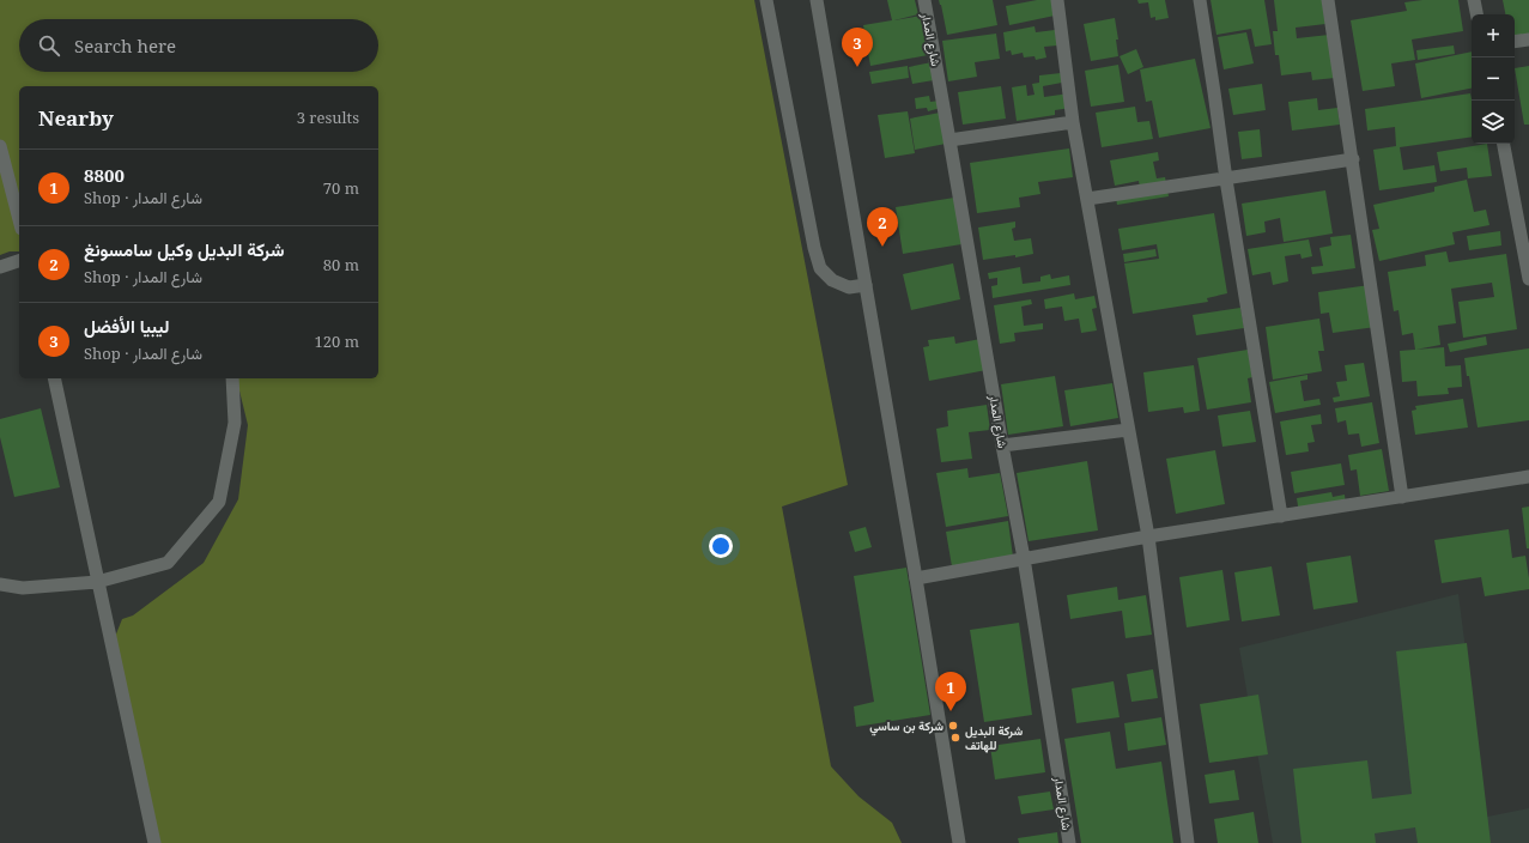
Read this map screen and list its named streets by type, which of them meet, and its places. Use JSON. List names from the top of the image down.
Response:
{
  "streets": {
    "street": ["شارع المدار"]
  },
  "places": ["شركة بن ساسي", "شركة البديل للهاتف"],
  "page": {
    "map_buttons": ["+", "−"],
    "search": "Search here",
    "pins": ["3", "2", "1"],
    "heading": ["Nearby", "3 results"],
    "list": [
      {
        "mark": "1",
        "name": "8800",
        "note": "Shop · شارع المدار",
        "value": "70 m"
      },
      {
        "mark": "2",
        "name": "شركة البديل وكيل سامسونغ",
        "note": "Shop · شارع المدار",
        "value": "80 m"
      },
      {
        "mark": "3",
        "name": "ليبيا الأفضل",
        "note": "Shop · شارع المدار",
        "value": "120 m"
      }
    ]
  }
}
